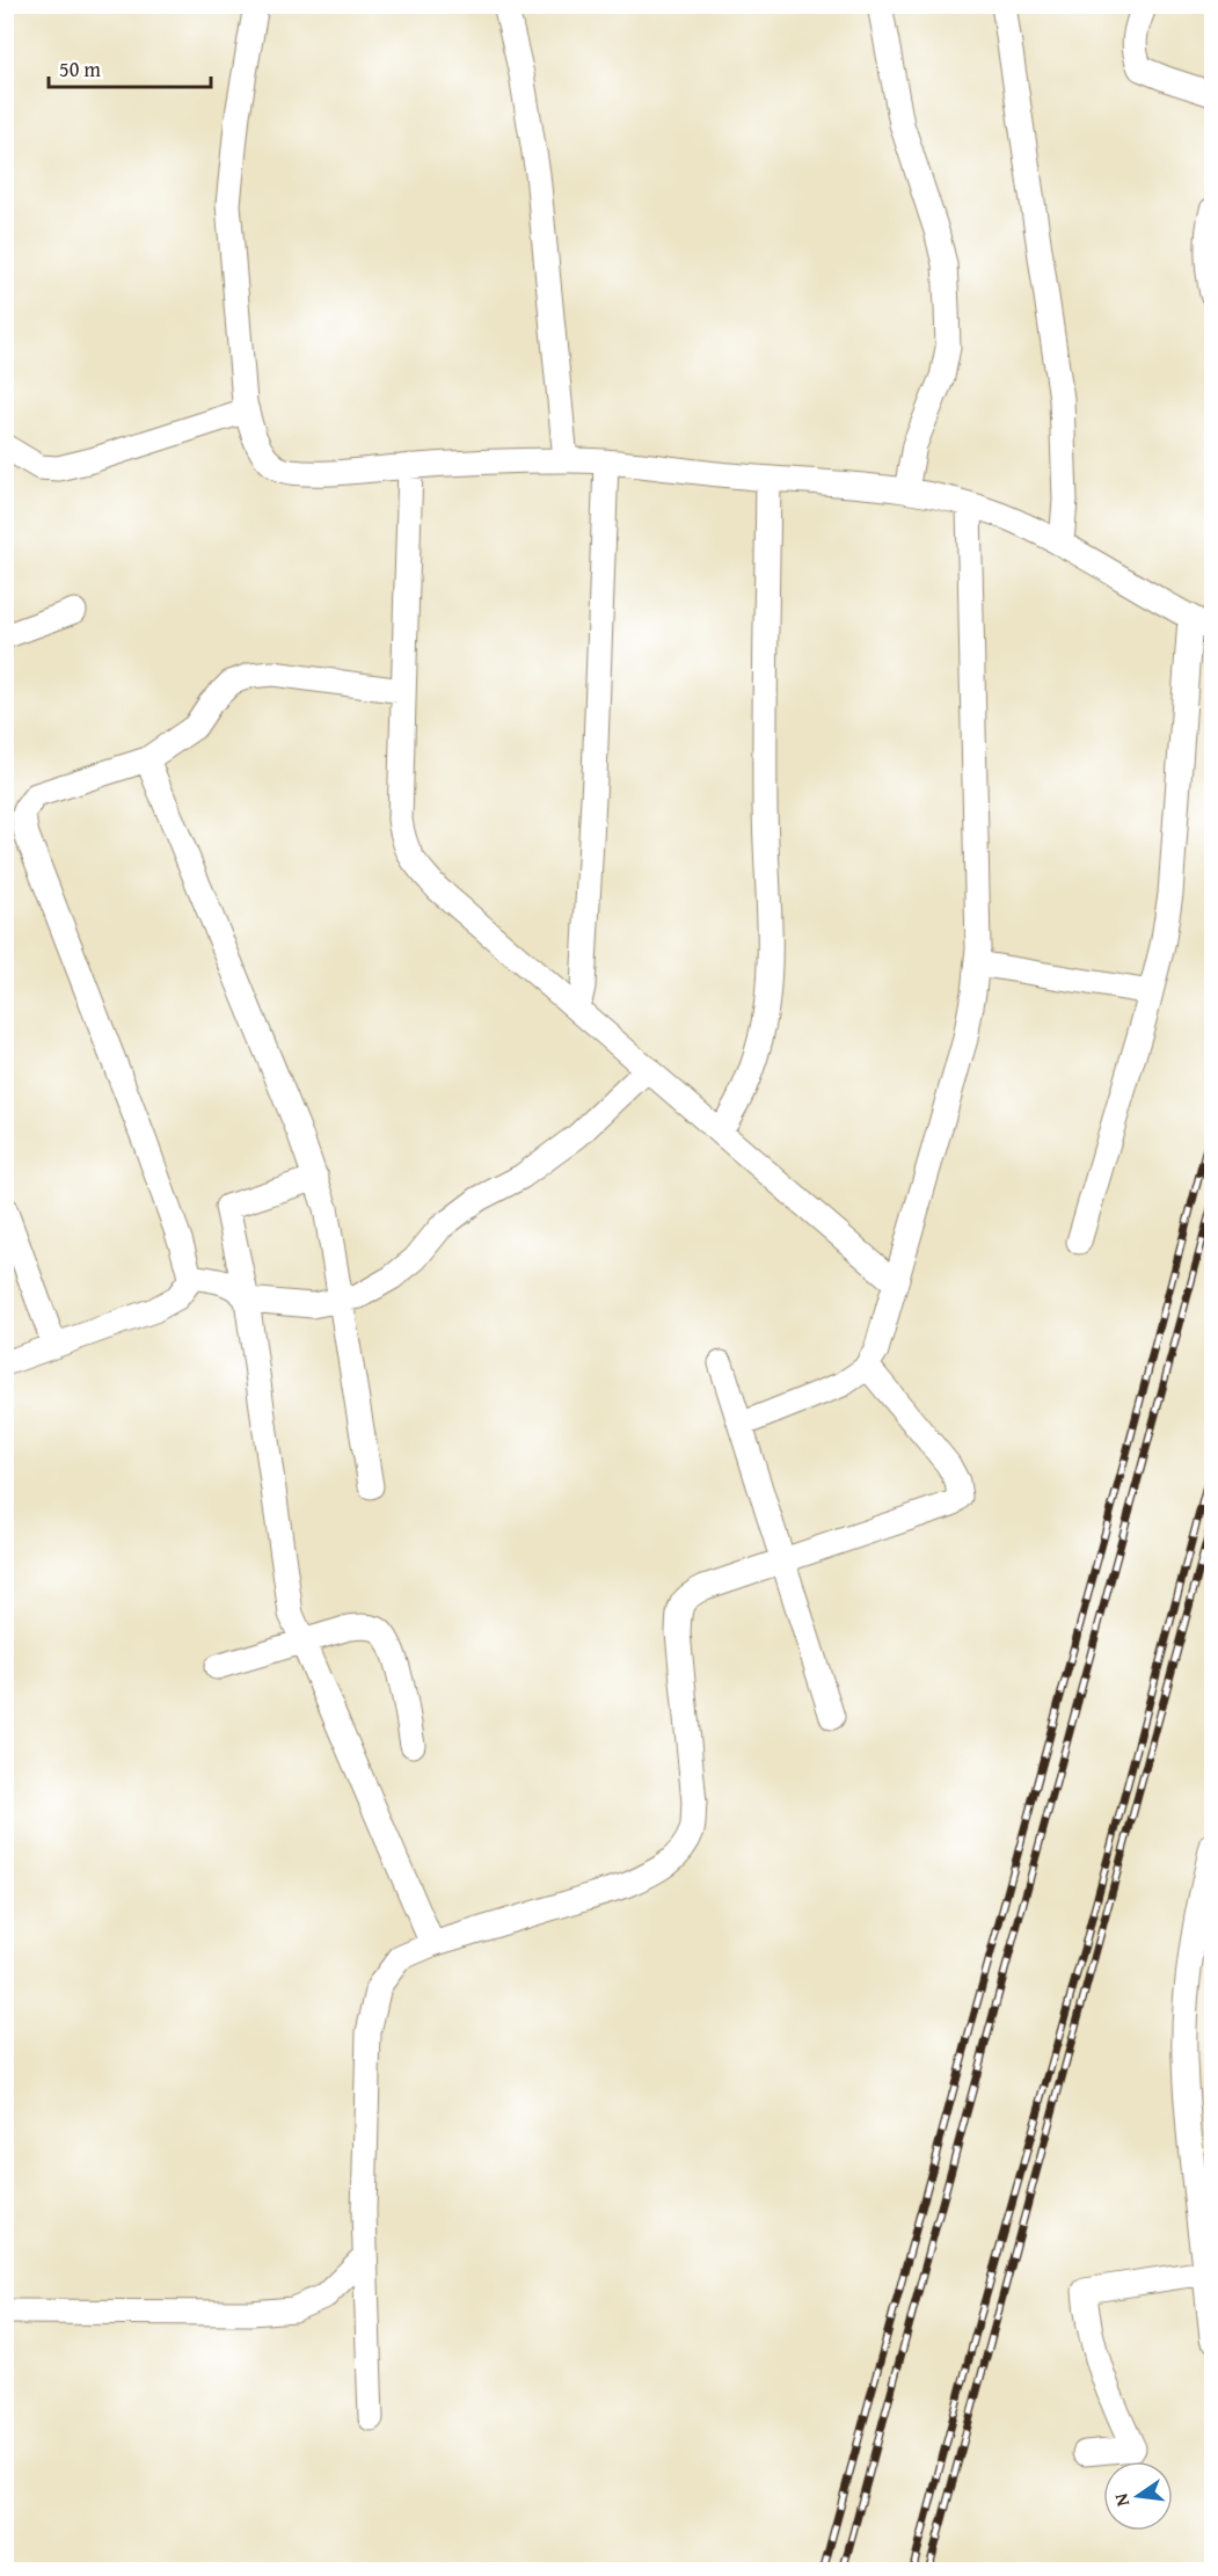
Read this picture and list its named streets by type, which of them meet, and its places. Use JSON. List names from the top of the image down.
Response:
{
  "scale_bar": "50 m",
  "north": "left"
}
